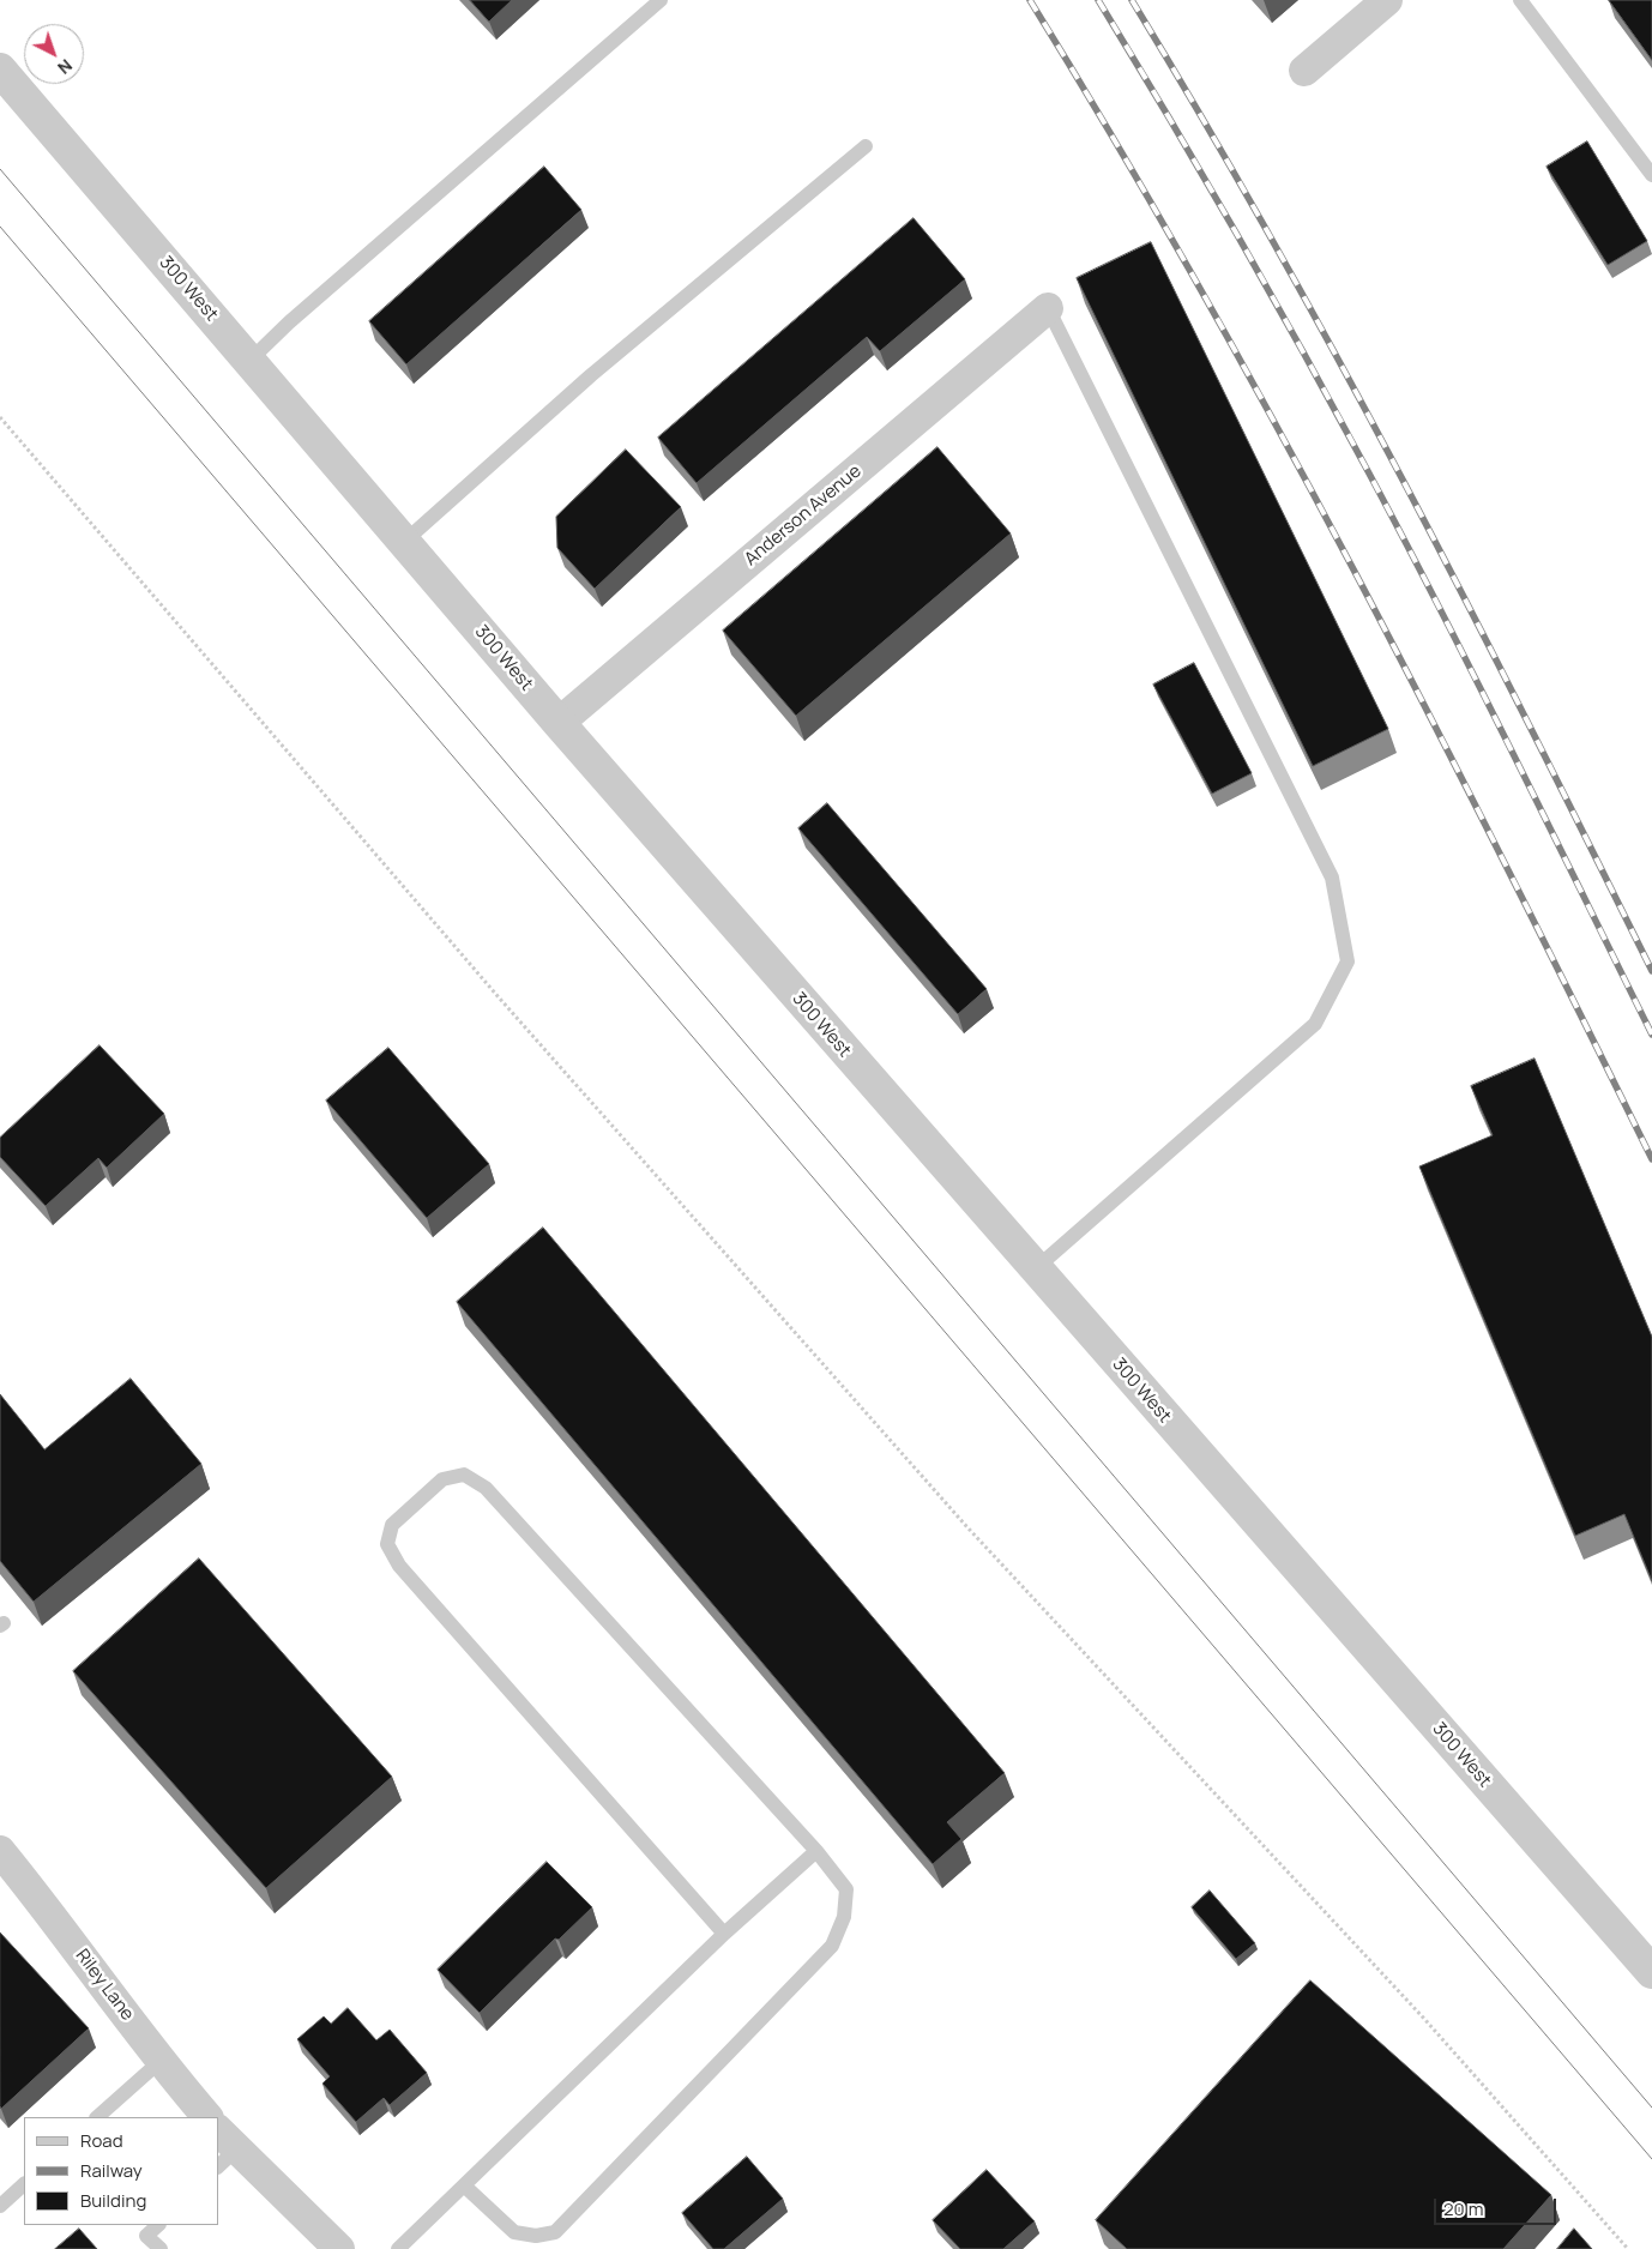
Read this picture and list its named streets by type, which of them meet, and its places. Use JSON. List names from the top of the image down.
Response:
{
  "streets": {
    "street": ["300 West", "Anderson Avenue", "Riley Lane"]
  },
  "crossings": [
    ["300 West", "Anderson Avenue"]
  ],
  "legend": ["Road", "Railway", "Building"],
  "scale_bar": "20 m",
  "north": "bottom right"
}
